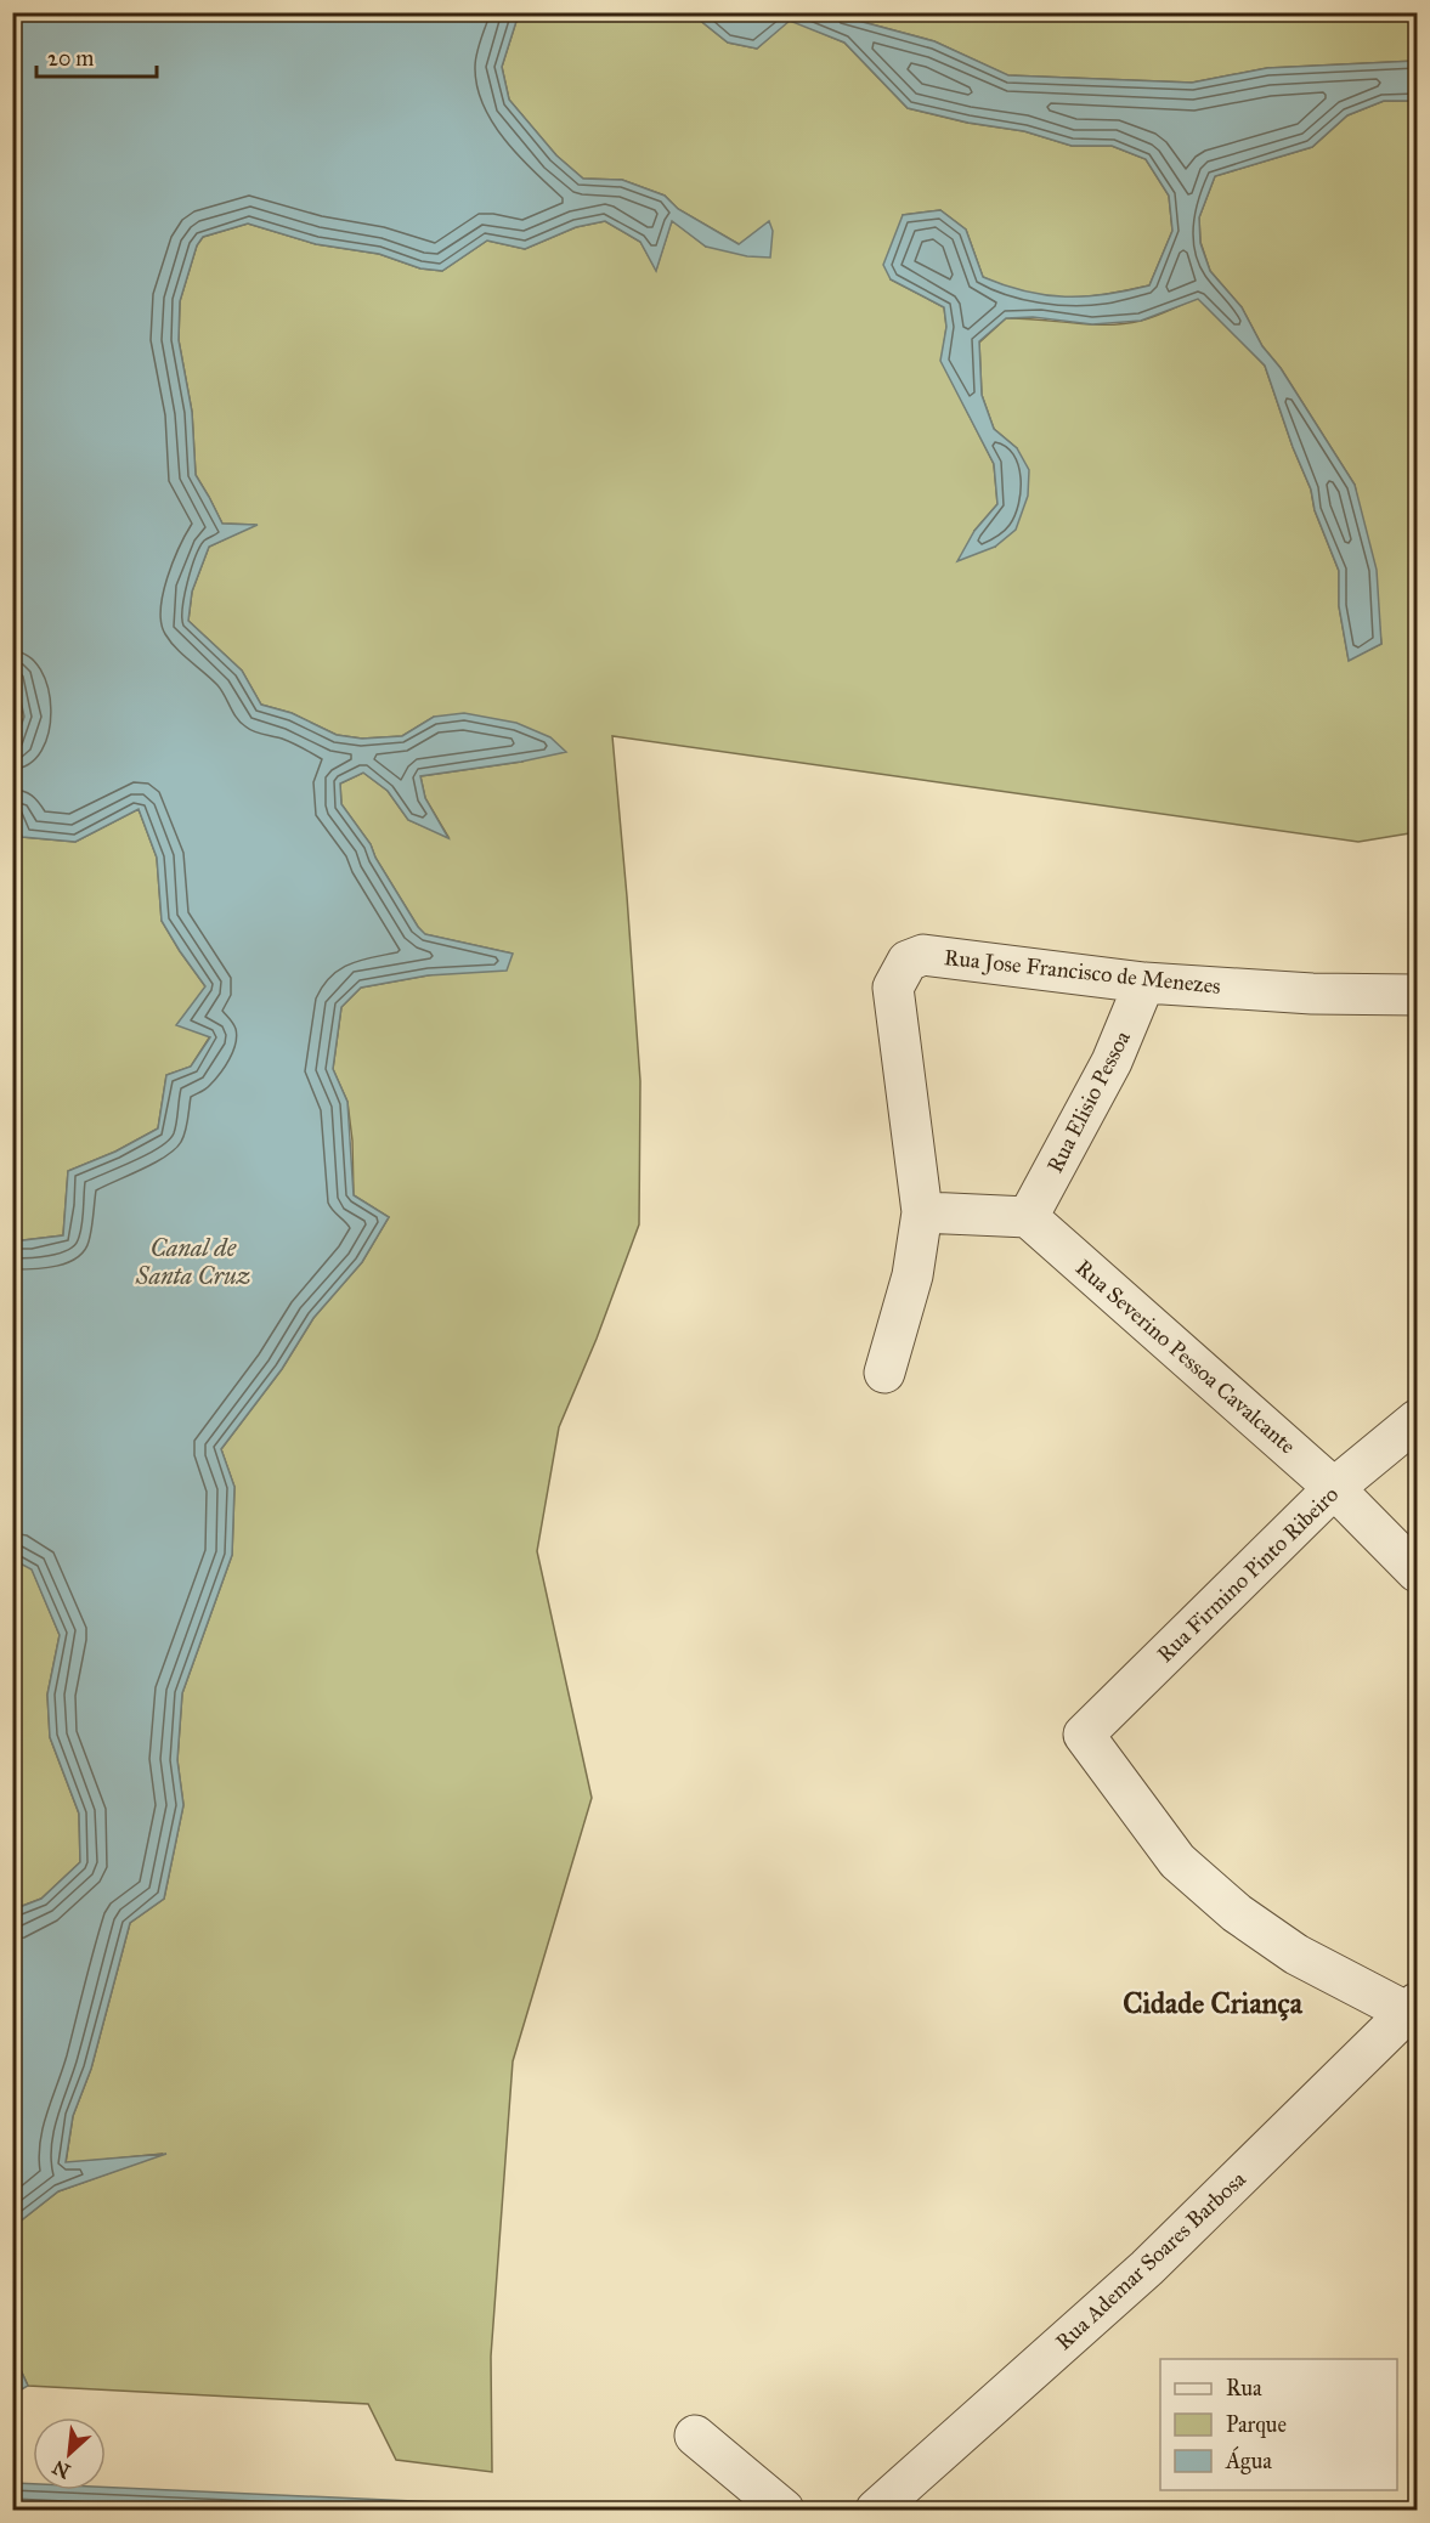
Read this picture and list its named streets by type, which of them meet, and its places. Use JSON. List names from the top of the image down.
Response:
{
  "streets": {
    "street": [
      "Rua Jose Francisco de Menezes",
      "Rua Elisio Pessoa",
      "Rua Severino Pessoa Cavalcante",
      "Rua Firmino Pinto Ribeiro",
      "Rua Ademar Soares Barbosa"
    ]
  },
  "crossings": [
    ["Rua Jose Francisco de Menezes", "Rua Elisio Pessoa"],
    ["Rua Elisio Pessoa", "Rua Severino Pessoa Cavalcante"],
    ["Rua Severino Pessoa Cavalcante", "Rua Firmino Pinto Ribeiro"],
    ["Rua Firmino Pinto Ribeiro", "Rua Ademar Soares Barbosa"]
  ],
  "districts": ["Cidade Criança"],
  "water": ["Canal de Santa Cruz"],
  "legend": ["Rua", "Parque", "Água"],
  "scale_bar": "20 m",
  "north": "bottom left"
}
